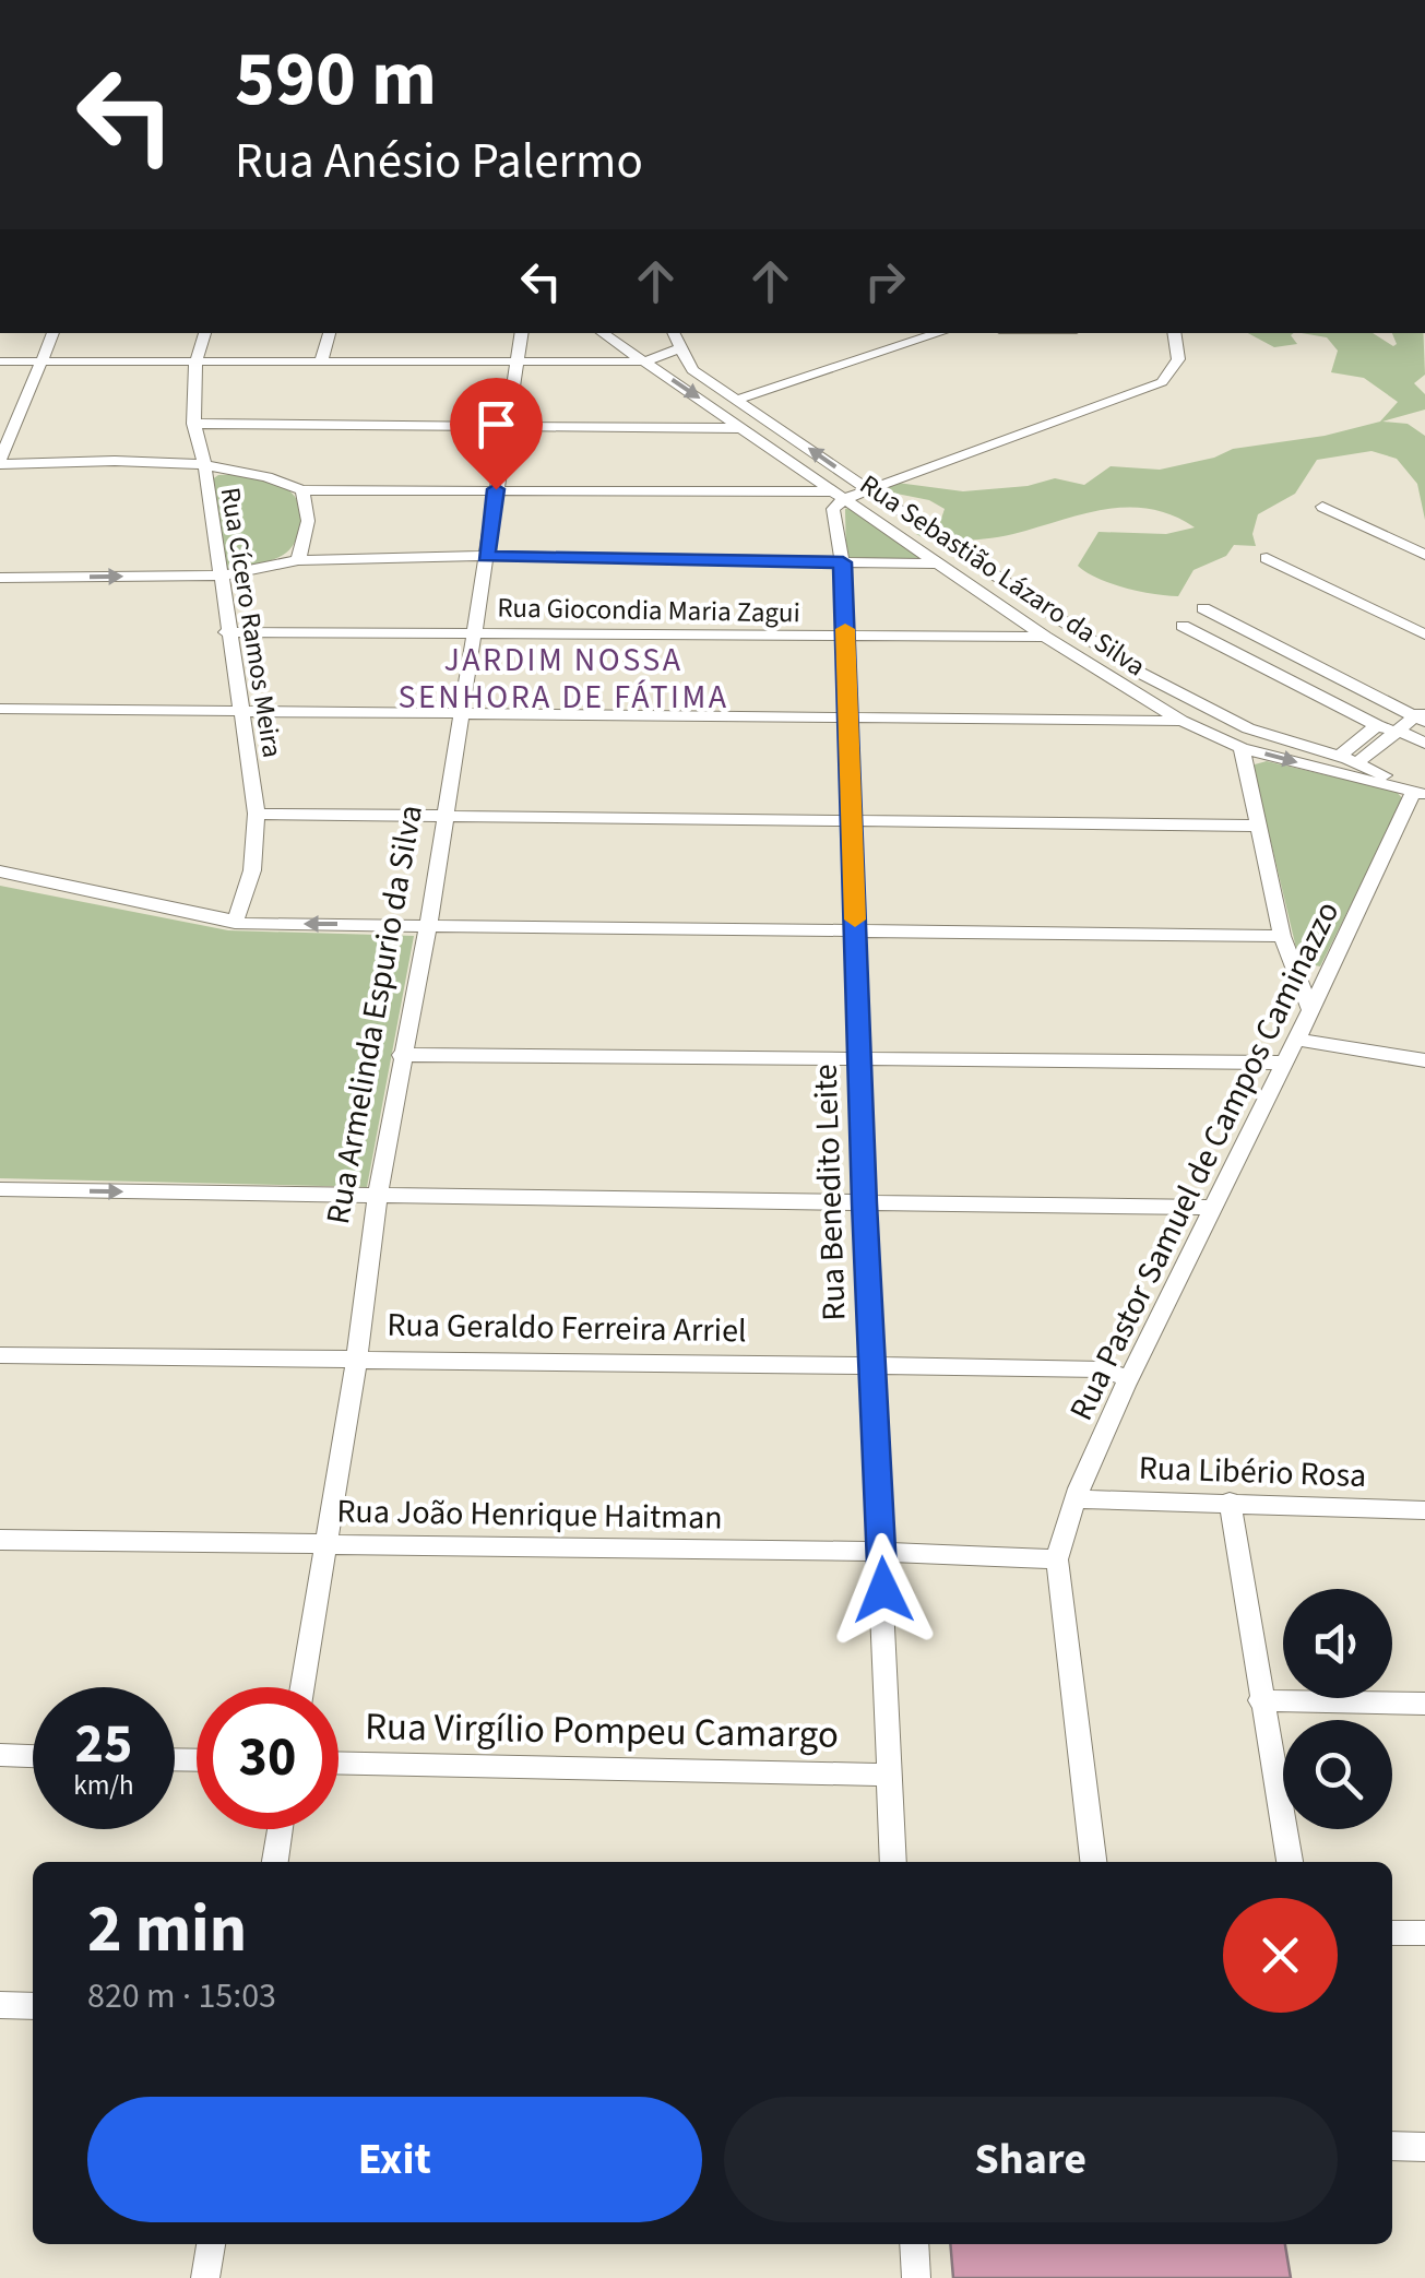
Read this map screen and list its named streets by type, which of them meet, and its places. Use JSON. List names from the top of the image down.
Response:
{
  "streets": {
    "street": [
      "Rua Sebastião Lázaro da Silva",
      "Rua Giocondia Maria Zagui",
      "Rua Cícero Ramos Meira",
      "Rua Armelinda Espurio da Silva",
      "Rua Pastor Samuel de Campos Caminazzo",
      "Rua Benedito Leite",
      "Rua Geraldo Ferreira Arriel",
      "Rua Libério Rosa",
      "Rua João Henrique Haitman",
      "Rua Virgílio Pompeu Camargo"
    ]
  },
  "crossings": [
    ["Rua Sebastião Lázaro da Silva", "Rua Giocondia Maria Zagui"],
    ["Rua Sebastião Lázaro da Silva", "Rua Pastor Samuel de Campos Caminazzo"],
    ["Rua Sebastião Lázaro da Silva", "Rua Benedito Leite"],
    ["Rua Giocondia Maria Zagui", "Rua Cícero Ramos Meira"],
    ["Rua Giocondia Maria Zagui", "Rua Armelinda Espurio da Silva"],
    ["Rua Giocondia Maria Zagui", "Rua Benedito Leite"],
    ["Rua Armelinda Espurio da Silva", "Rua Geraldo Ferreira Arriel"],
    ["Rua Armelinda Espurio da Silva", "Rua João Henrique Haitman"],
    ["Rua Pastor Samuel de Campos Caminazzo", "Rua Geraldo Ferreira Arriel"],
    ["Rua Pastor Samuel de Campos Caminazzo", "Rua Libério Rosa"],
    ["Rua Pastor Samuel de Campos Caminazzo", "Rua João Henrique Haitman"],
    ["Rua Benedito Leite", "Rua Geraldo Ferreira Arriel"],
    ["Rua Benedito Leite", "Rua João Henrique Haitman"],
    ["Rua Benedito Leite", "Rua Virgílio Pompeu Camargo"]
  ],
  "districts": ["JARDIM NOSSA SENHORA DE FÁTIMA"],
  "page": {
    "turn": ["590 m", "Rua Anésio Palermo"],
    "speed": "25 km/h",
    "limit": "30",
    "heading": ["2 min", "820 m · 15:03"],
    "buttons": ["Exit", "Share"]
  }
}
